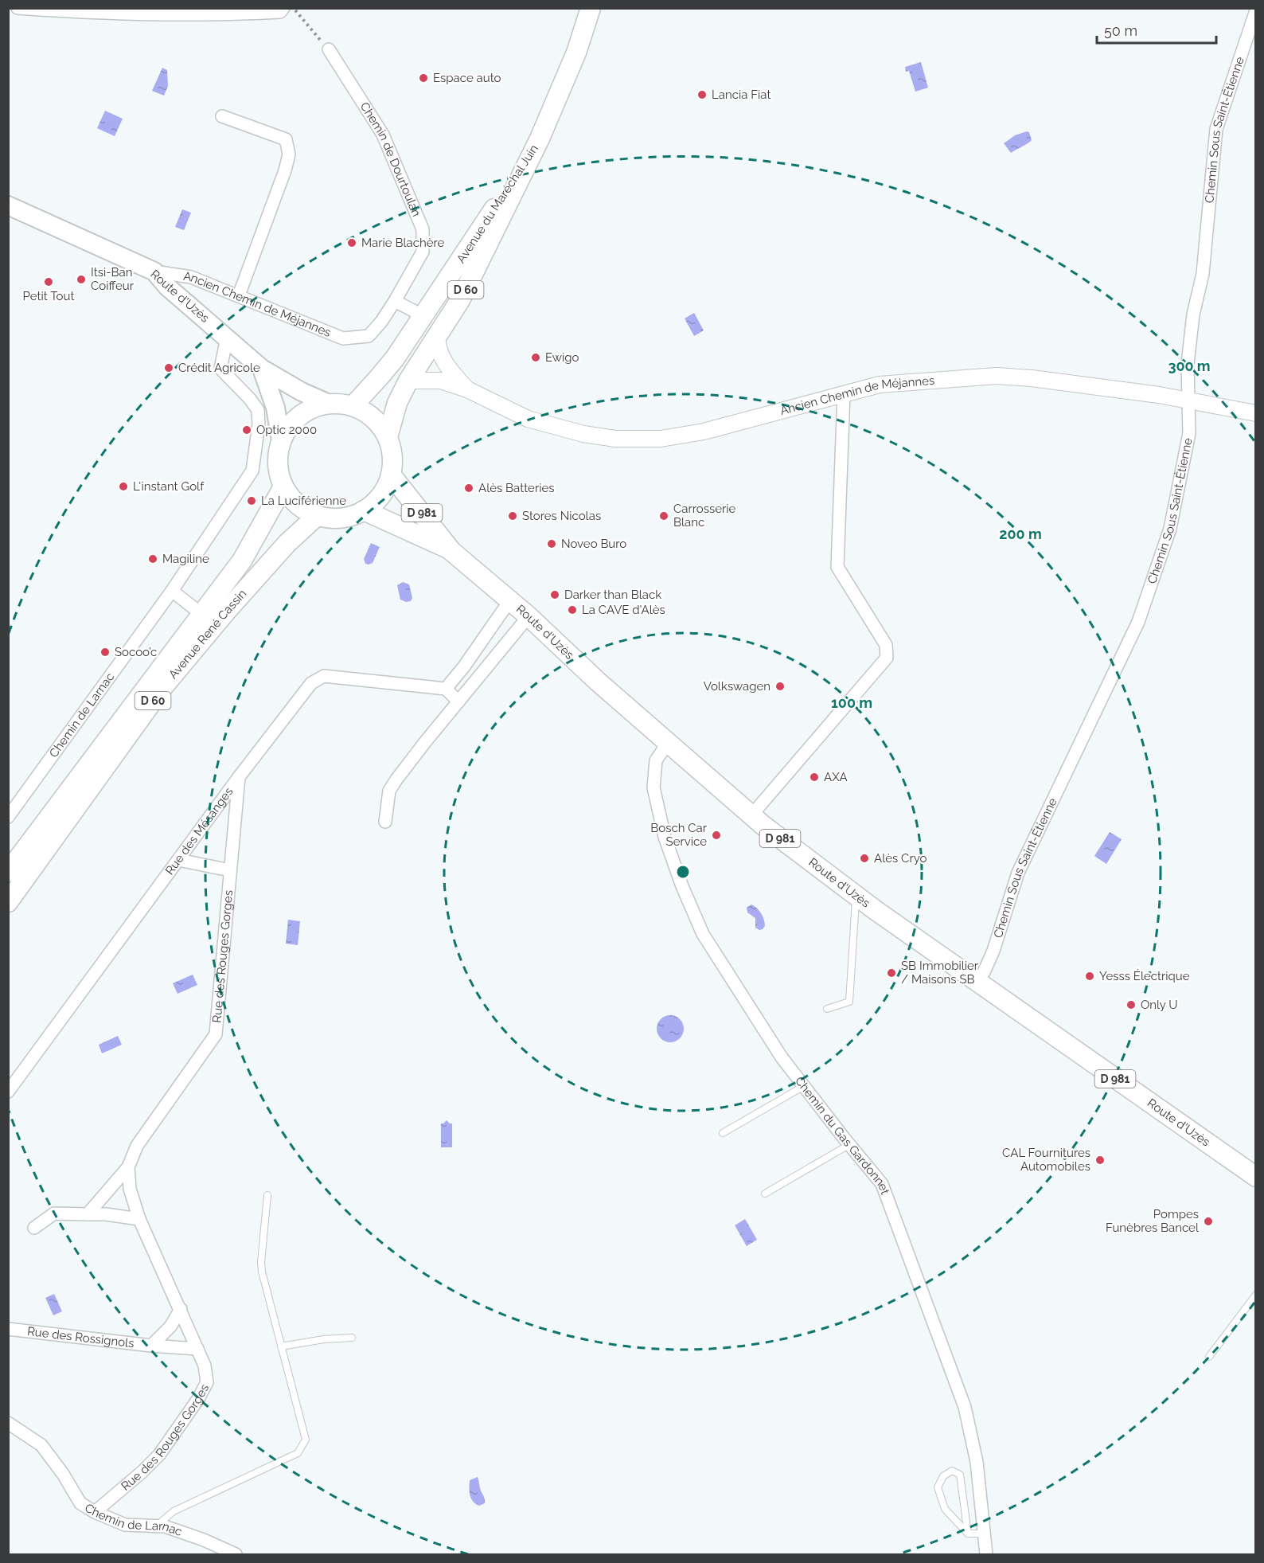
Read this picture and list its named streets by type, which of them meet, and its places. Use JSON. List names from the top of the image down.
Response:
{
  "streets": {
    "main road": [
      "Avenue du Maréchal Juin",
      "D 60",
      "Route d'Uzès",
      "D 981",
      "Avenue René Cassin"
    ],
    "street": [
      "Chemin Sous Saint-Étienne",
      "Chemin de Dourtoulan",
      "Ancien Chemin de Méjannes",
      "Chemin de Larnac",
      "Rue des Mésanges",
      "Rue des Rouges Gorges",
      "Chemin du Gas Gardonnet",
      "Rue des Rossignols"
    ]
  },
  "crossings": [
    ["Chemin Sous Saint-Étienne", "Route d'Uzès"],
    ["Chemin Sous Saint-Étienne", "Ancien Chemin de Méjannes"],
    ["Chemin de Dourtoulan", "Ancien Chemin de Méjannes"],
    ["Avenue du Maréchal Juin", "Route d'Uzès"],
    ["Avenue du Maréchal Juin", "Ancien Chemin de Méjannes"],
    ["Avenue du Maréchal Juin", "Avenue René Cassin"],
    ["Route d'Uzès", "Ancien Chemin de Méjannes"],
    ["Route d'Uzès", "Avenue René Cassin"],
    ["Route d'Uzès", "Chemin de Larnac"],
    ["Route d'Uzès", "Chemin du Gas Gardonnet"],
    ["Chemin de Larnac", "Rue des Rouges Gorges"],
    ["Rue des Mésanges", "Rue des Rouges Gorges"],
    ["Rue des Rouges Gorges", "Rue des Rossignols"]
  ],
  "places": [
    "Espace auto",
    "Lancia Fiat",
    "Marie Blachère",
    "Itsi-Ban Coiffeur",
    "Petit Tout",
    "Ewigo",
    "Crédit Agricole",
    "Optic 2000",
    "L'instant Golf",
    "Alès Batteries",
    "La Luciférienne",
    "Stores Nicolas",
    "Carrosserie Blanc",
    "Noveo Buro",
    "Magiline",
    "Darker than Black",
    "La CAVE d'Alès",
    "Socoo’c",
    "Volkswagen",
    "AXA",
    "Bosch Car Service",
    "Alès Cryo",
    "SB Immobilier / Maisons SB",
    "Yesss Électrique",
    "Only U",
    "CAL Fournitures Automobiles",
    "Pompes Funèbres Bancel"
  ],
  "scale_bar": "50 m",
  "rings": ["300 m", "200 m", "100 m"]
}
